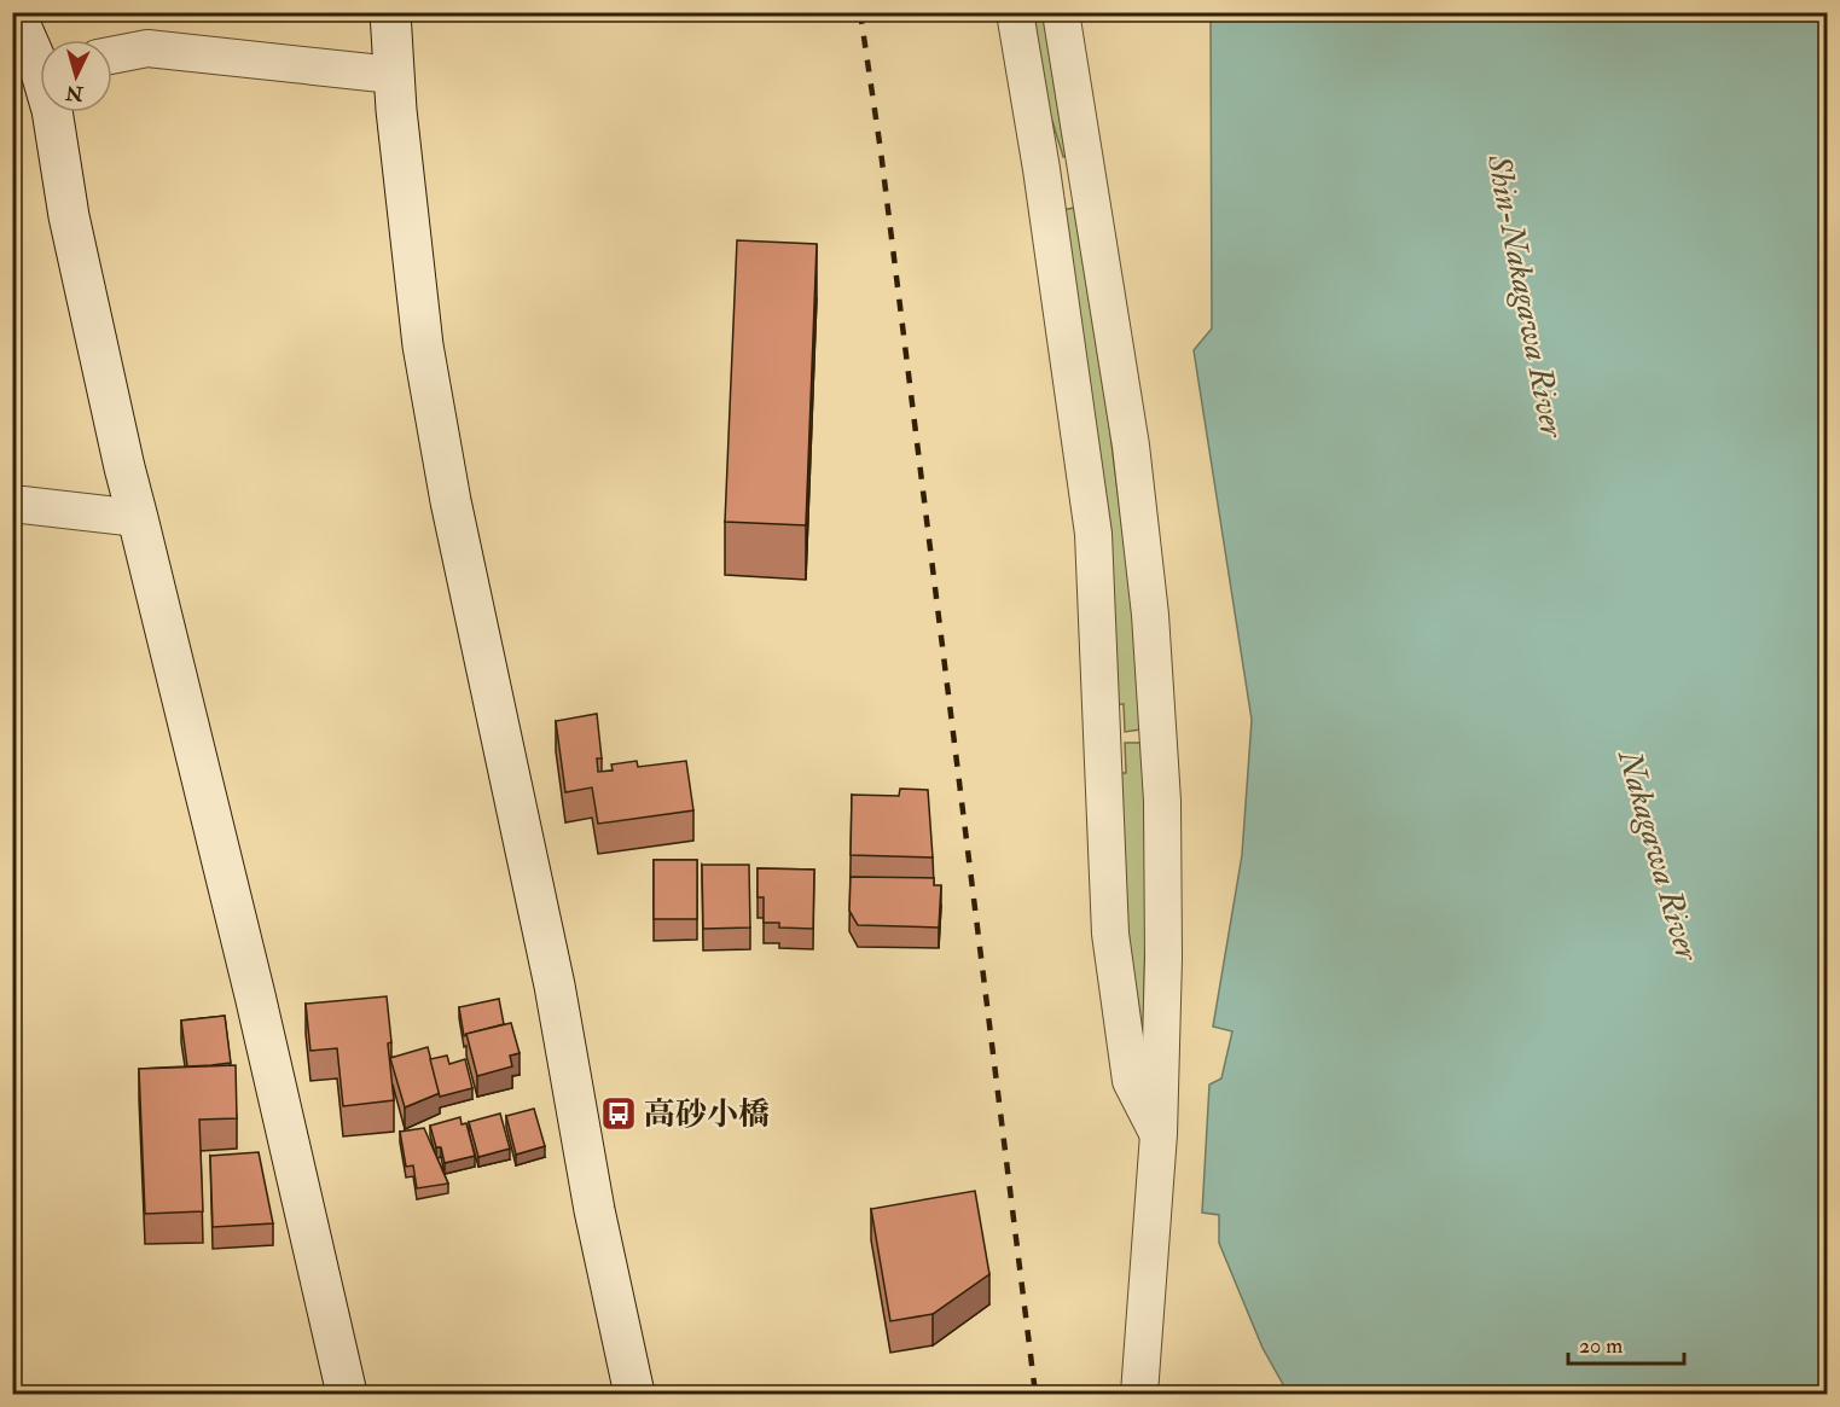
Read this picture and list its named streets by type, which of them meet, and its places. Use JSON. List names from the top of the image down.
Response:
{
  "water": ["Shin-Nakagawa River", "Nakagawa River"],
  "places": {
    "bus stop": ["高砂小橋"]
  },
  "scale_bar": "20 m",
  "north": "bottom"
}
